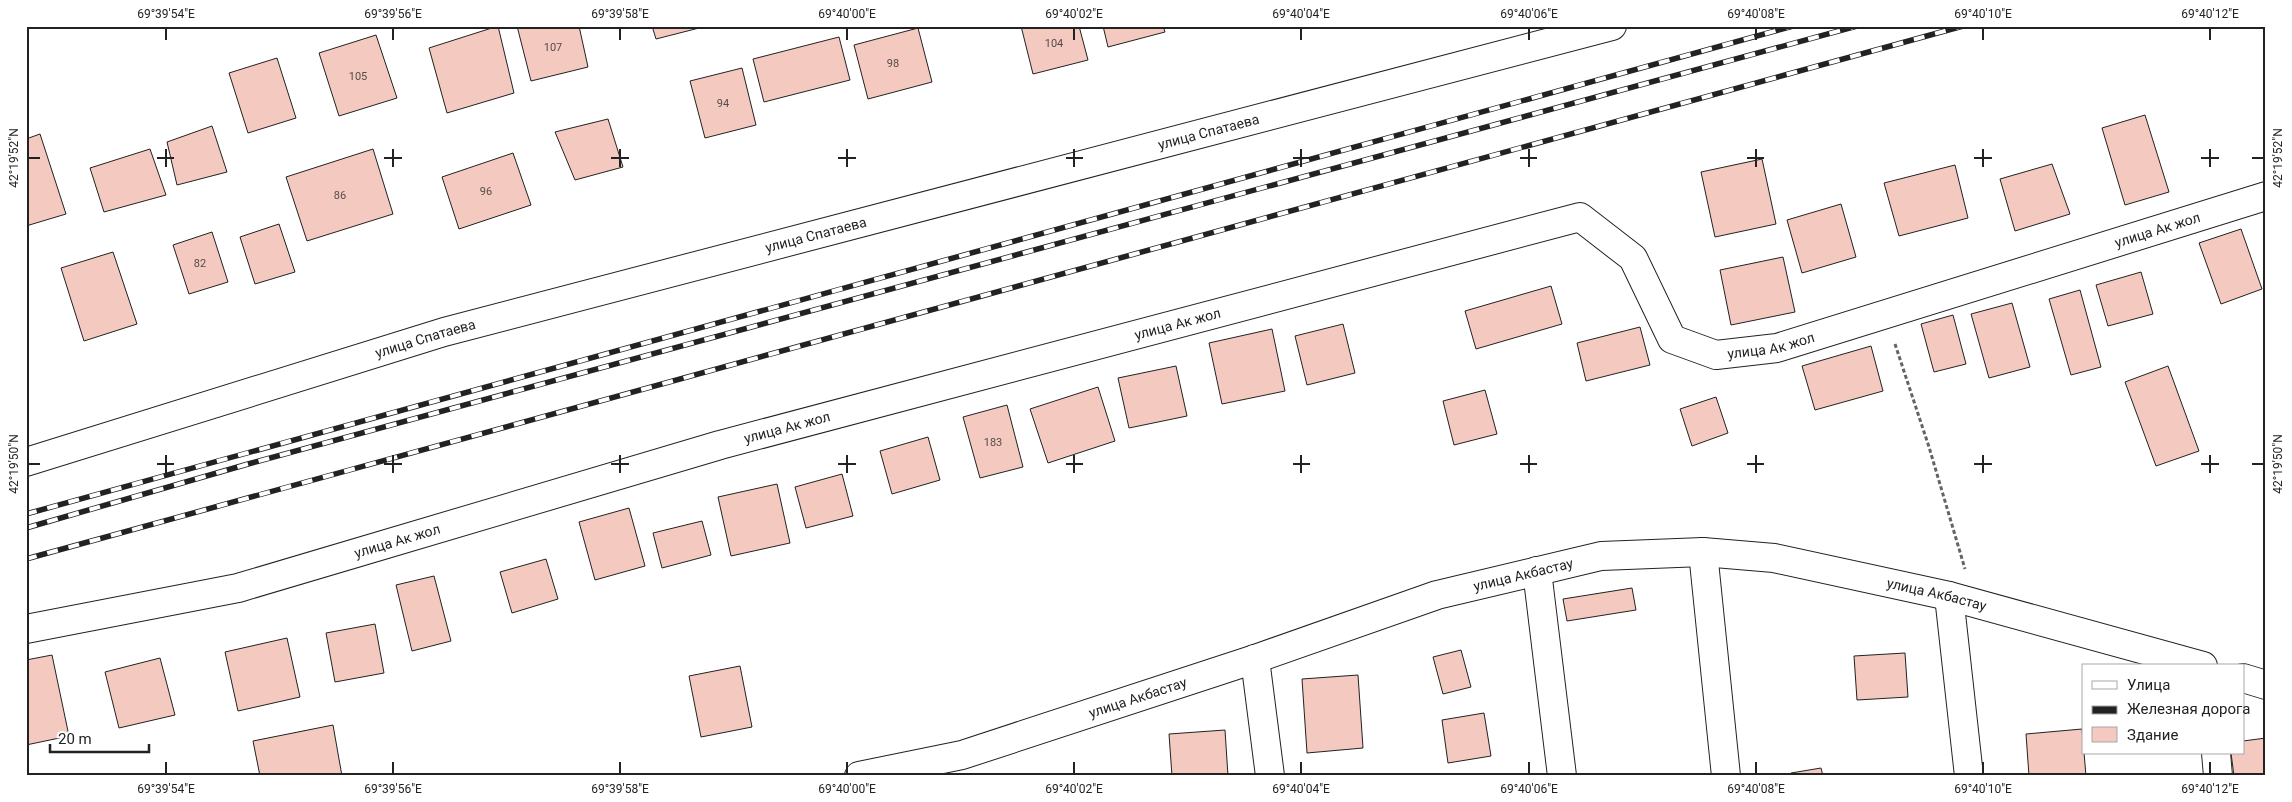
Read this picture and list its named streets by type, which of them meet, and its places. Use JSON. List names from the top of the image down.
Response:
{
  "streets": {
    "street": ["улица Спатаева", "улица Ак жол", "улица Акбастау"]
  },
  "house_numbers": [
    "104",
    "107",
    "98",
    "105",
    "94",
    "96",
    "86",
    "82",
    "183"
  ],
  "legend": ["Улица", "Железная дорога", "Здание"],
  "scale_bar": "20 m",
  "coordinates": [
    "69°39'54\"E",
    "69°39'56\"E",
    "69°39'58\"E",
    "69°40'00\"E",
    "69°40'02\"E",
    "69°40'04\"E",
    "69°40'06\"E",
    "69°40'08\"E",
    "69°40'10\"E",
    "69°40'12\"E",
    "42°19'52\"N",
    "42°19'50\"N"
  ]
}
